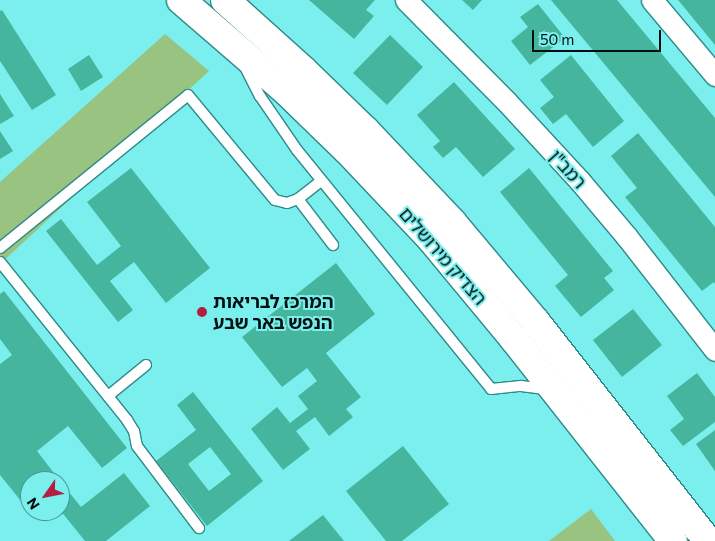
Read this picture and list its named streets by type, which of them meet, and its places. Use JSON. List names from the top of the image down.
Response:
{
  "streets": {
    "main road": ["הצדיק מירושלים"],
    "street": ["רמב\"ן"]
  },
  "places": ["המרכז לבריאות הנפש באר שבע"],
  "scale_bar": "50 m",
  "north": "bottom left"
}
